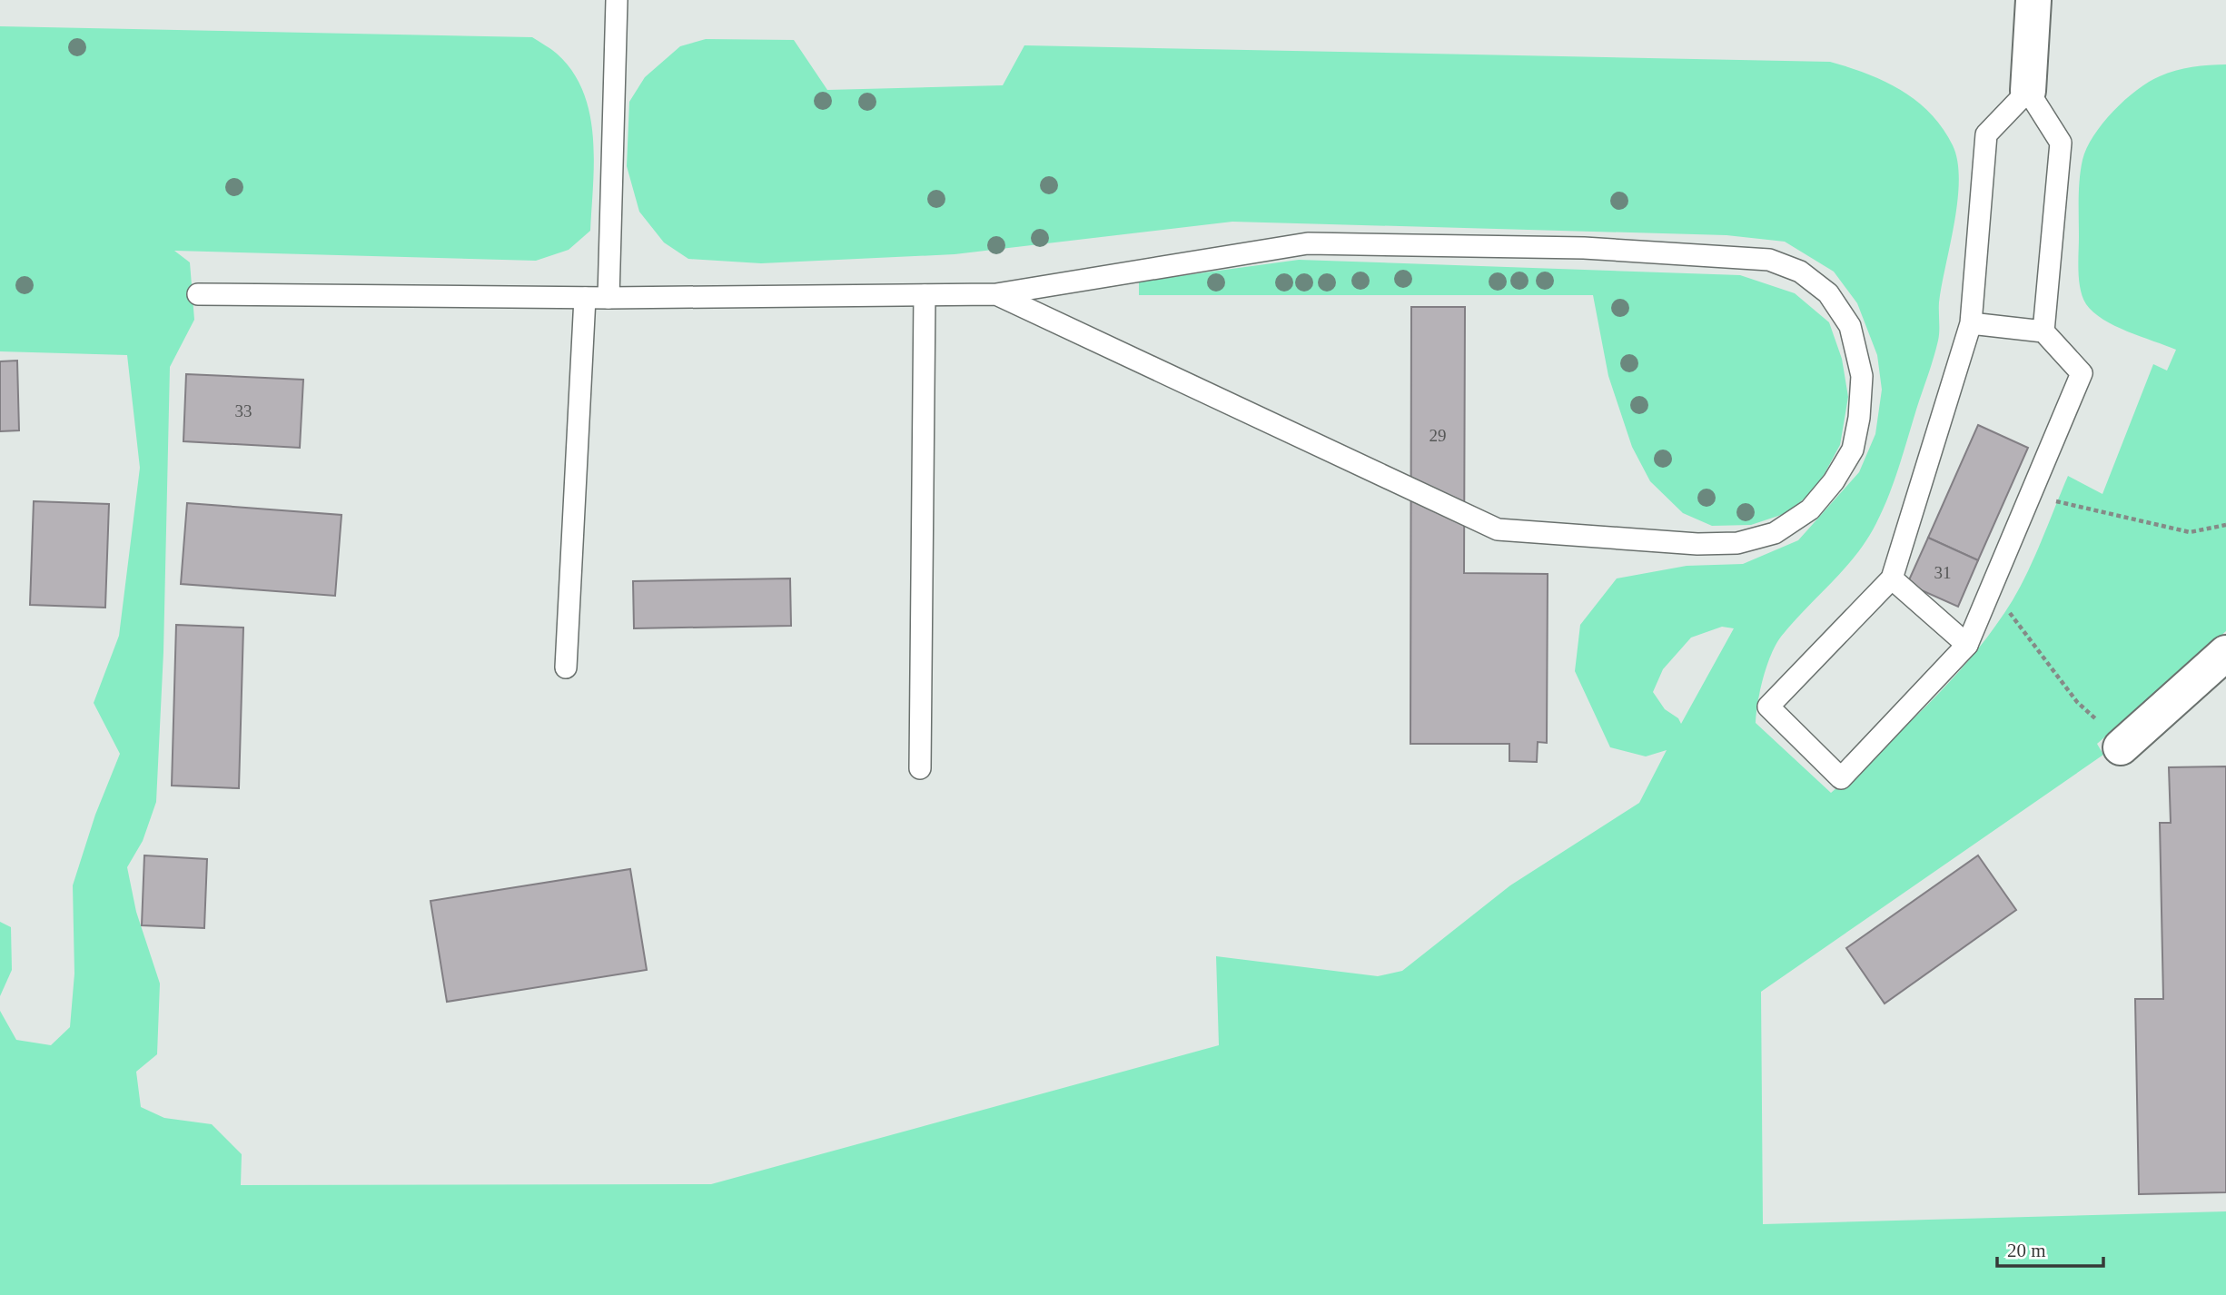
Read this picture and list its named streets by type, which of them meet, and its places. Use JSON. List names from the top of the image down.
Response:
{
  "house_numbers": ["33", "29", "31"],
  "scale_bar": "20 m"
}
